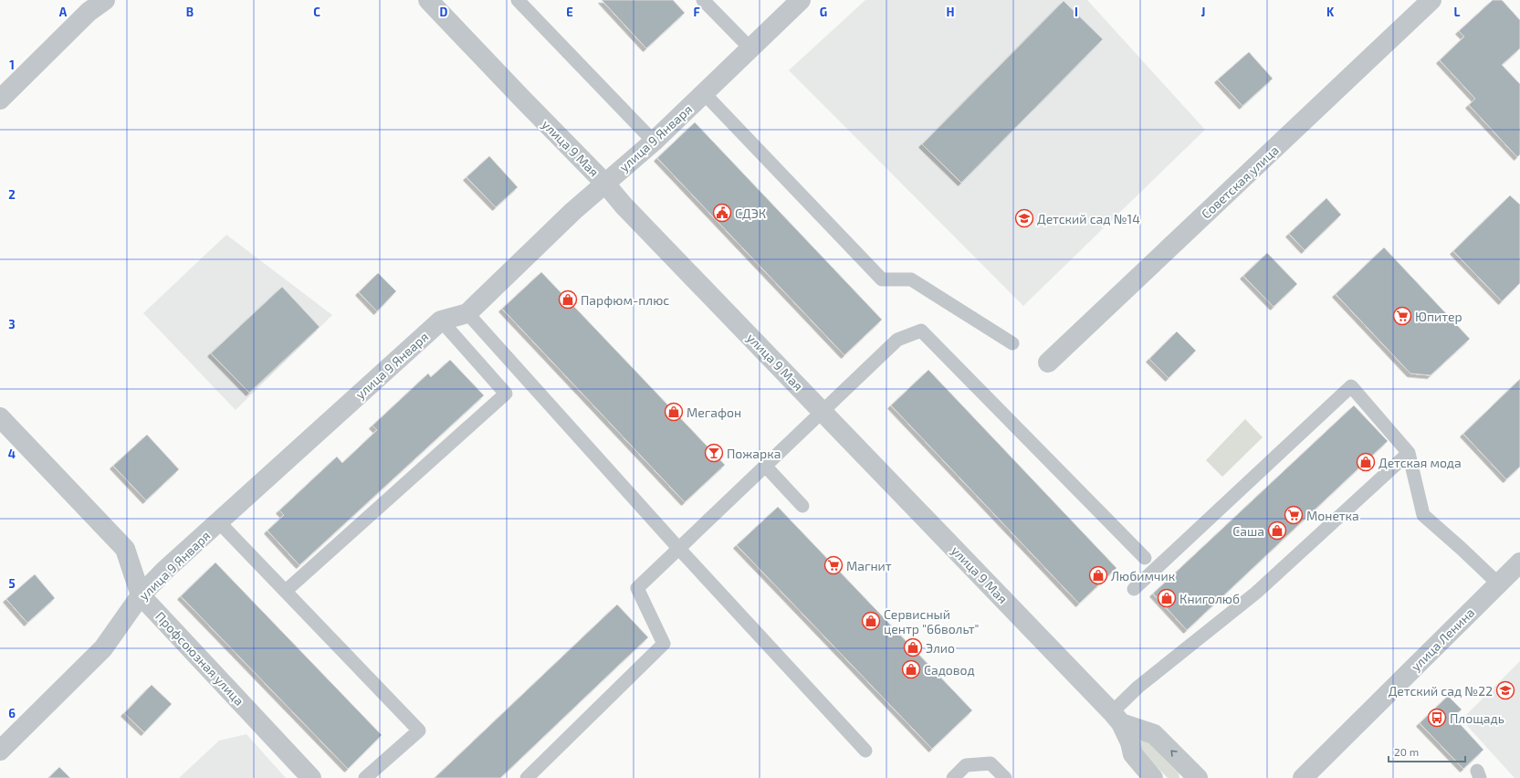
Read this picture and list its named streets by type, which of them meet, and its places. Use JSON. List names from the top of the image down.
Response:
{
  "streets": {
    "street": [
      "улица 9 Января",
      "улица 9 Мая",
      "Советская улица",
      "улица Ленина",
      "Профсоюзная улица"
    ]
  },
  "crossings": [
    ["улица 9 Января", "улица 9 Мая"],
    ["улица 9 Января", "Профсоюзная улица"]
  ],
  "places": {
    "public building": ["СДЭК"],
    "school or university": ["Детский сад №14", "Детский сад №22"],
    "shop": [
      "Парфюм-плюс",
      "Мегафон",
      "Детская мода",
      "Саша",
      "Любимчик",
      "Книголюб",
      "Сервисный центр \"66вольт\"",
      "Элио",
      "Садовод"
    ],
    "supermarket": ["Юпитер", "Монетка", "Магнит"],
    "bar": ["Пожарка"],
    "bus stop": ["Площадь"]
  },
  "scale_bar": "20 m",
  "grid": {
    "columns": [
      "A",
      "B",
      "C",
      "D",
      "E",
      "F",
      "G",
      "H",
      "I",
      "J",
      "K",
      "L"
    ],
    "rows": [
      "1",
      "2",
      "3",
      "4",
      "5",
      "6"
    ]
  }
}
